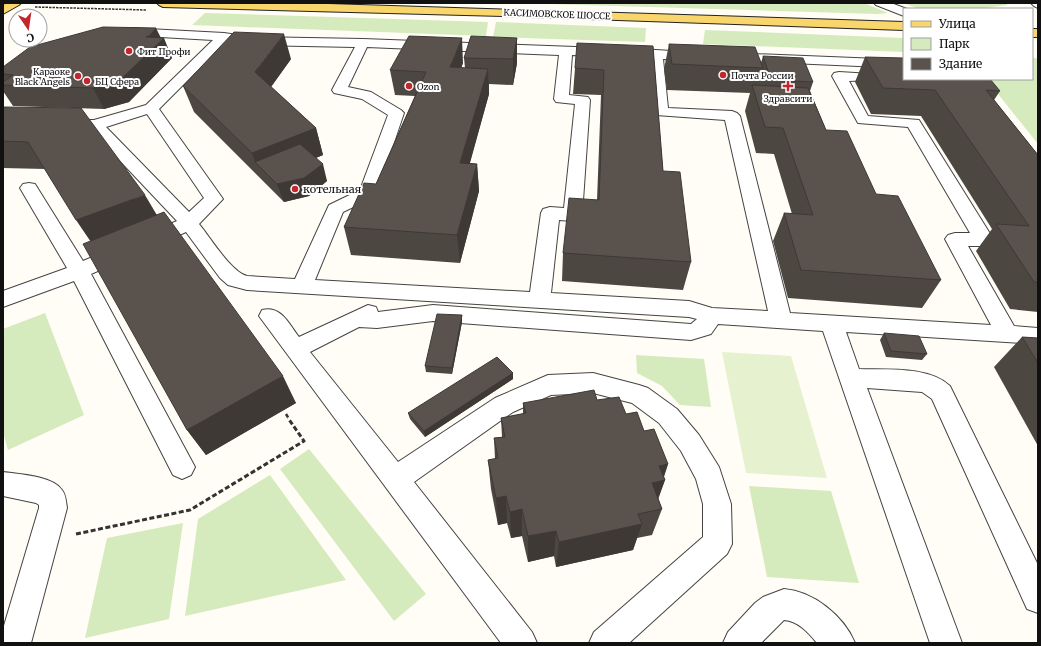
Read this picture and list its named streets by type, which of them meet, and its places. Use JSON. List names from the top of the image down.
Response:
{
  "streets": {
    "main road": ["КАСИМОВСКОЕ ШОССЕ"]
  },
  "places": {
    "other": [
      "Фит Профи",
      "Почта России",
      "Караоке Black Angels",
      "БЦ Сфера",
      "Ozon",
      "котельная"
    ],
    "health": ["Здравсити"]
  },
  "legend": ["Улица", "Парк", "Здание"],
  "north": "bottom"
}
